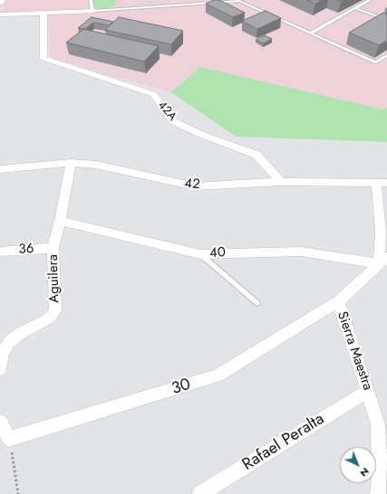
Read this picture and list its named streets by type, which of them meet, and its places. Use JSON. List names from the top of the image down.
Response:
{
  "streets": {
    "street": [
      "42A",
      "42",
      "36",
      "40",
      "Aguilera",
      "Sierra Maestra",
      "30",
      "Rafael Peralta"
    ]
  },
  "crossings": [
    ["42A", "42"],
    ["42", "Aguilera"],
    ["36", "Aguilera"],
    ["40", "Aguilera"],
    ["40", "Sierra Maestra"],
    ["Sierra Maestra", "30"],
    ["Sierra Maestra", "Rafael Peralta"]
  ],
  "north": "bottom right"
}
